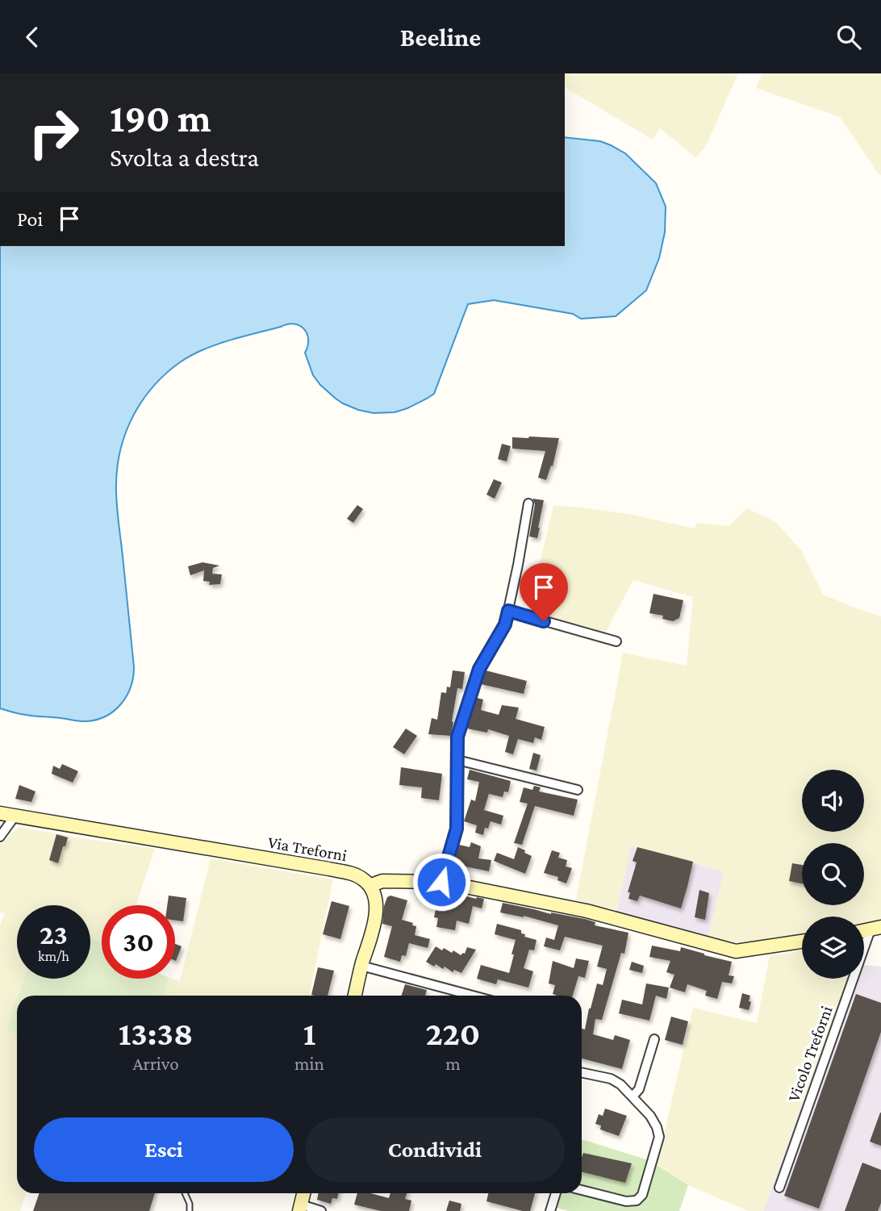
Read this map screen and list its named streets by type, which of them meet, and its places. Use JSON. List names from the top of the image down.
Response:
{
  "streets": {
    "street": ["Via Treforni", "Vicolo Treforni"]
  },
  "page": {
    "header": "Beeline",
    "turn": ["190 m", "Svolta a destra"],
    "then": "Poi",
    "speed": "23 km/h",
    "limit": "30",
    "eta": [
      "13:38",
      "Arrivo",
      "1",
      "min",
      "220",
      "m"
    ],
    "buttons": ["Esci", "Condividi"]
  }
}
